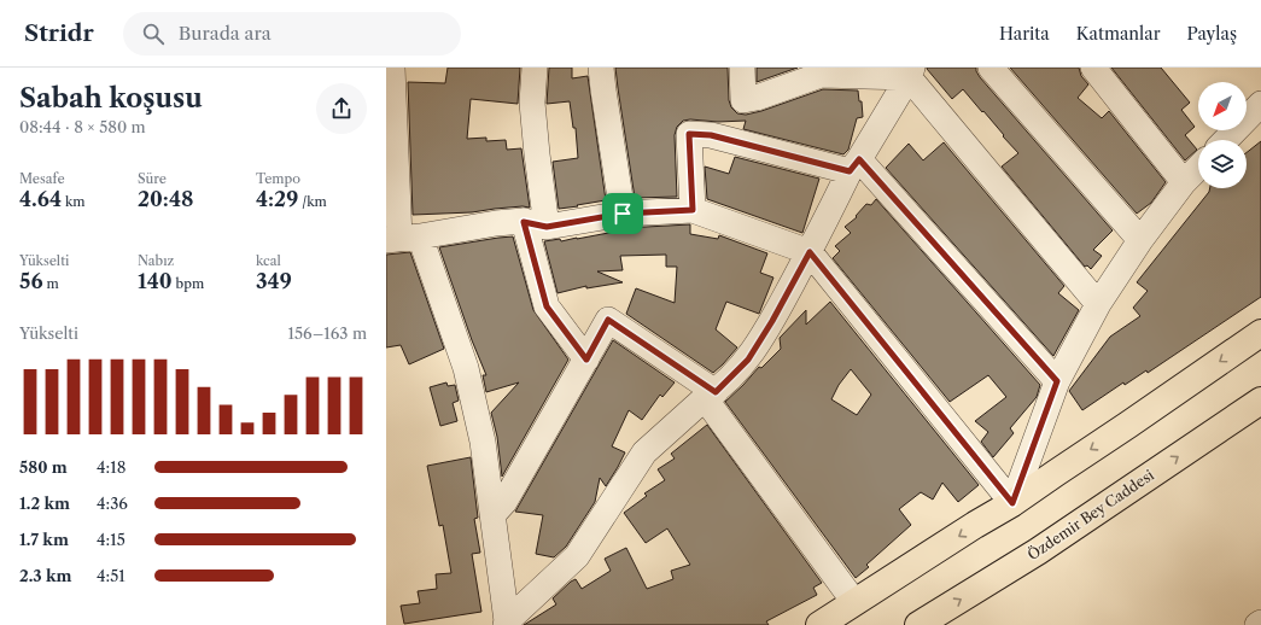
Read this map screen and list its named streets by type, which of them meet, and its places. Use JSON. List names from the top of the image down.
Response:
{
  "streets": {
    "main road": ["Özdemir Bey Caddesi"]
  },
  "north": "bottom left",
  "page": {
    "header": "Stridr",
    "search": "Burada ara",
    "nav": ["Harita", "Katmanlar", "Paylaş"],
    "heading": ["Sabah koşusu", "08:44 · 8 × 580 m"],
    "stats": [
      ["Mesafe", "4.64 km"],
      ["Süre", "20:48"],
      ["Tempo", "4:29 /km"],
      ["Yükselti", "56 m"],
      ["Nabız", "140 bpm"],
      ["kcal", "349"]
    ],
    "chart": ["Yükselti", "156–163 m"],
    "list": [
      {
        "name": "580 m",
        "note": "4:18"
      },
      {
        "name": "1.2 km",
        "note": "4:36"
      },
      {
        "name": "1.7 km",
        "note": "4:15"
      },
      {
        "name": "2.3 km",
        "note": "4:51"
      }
    ]
  }
}
